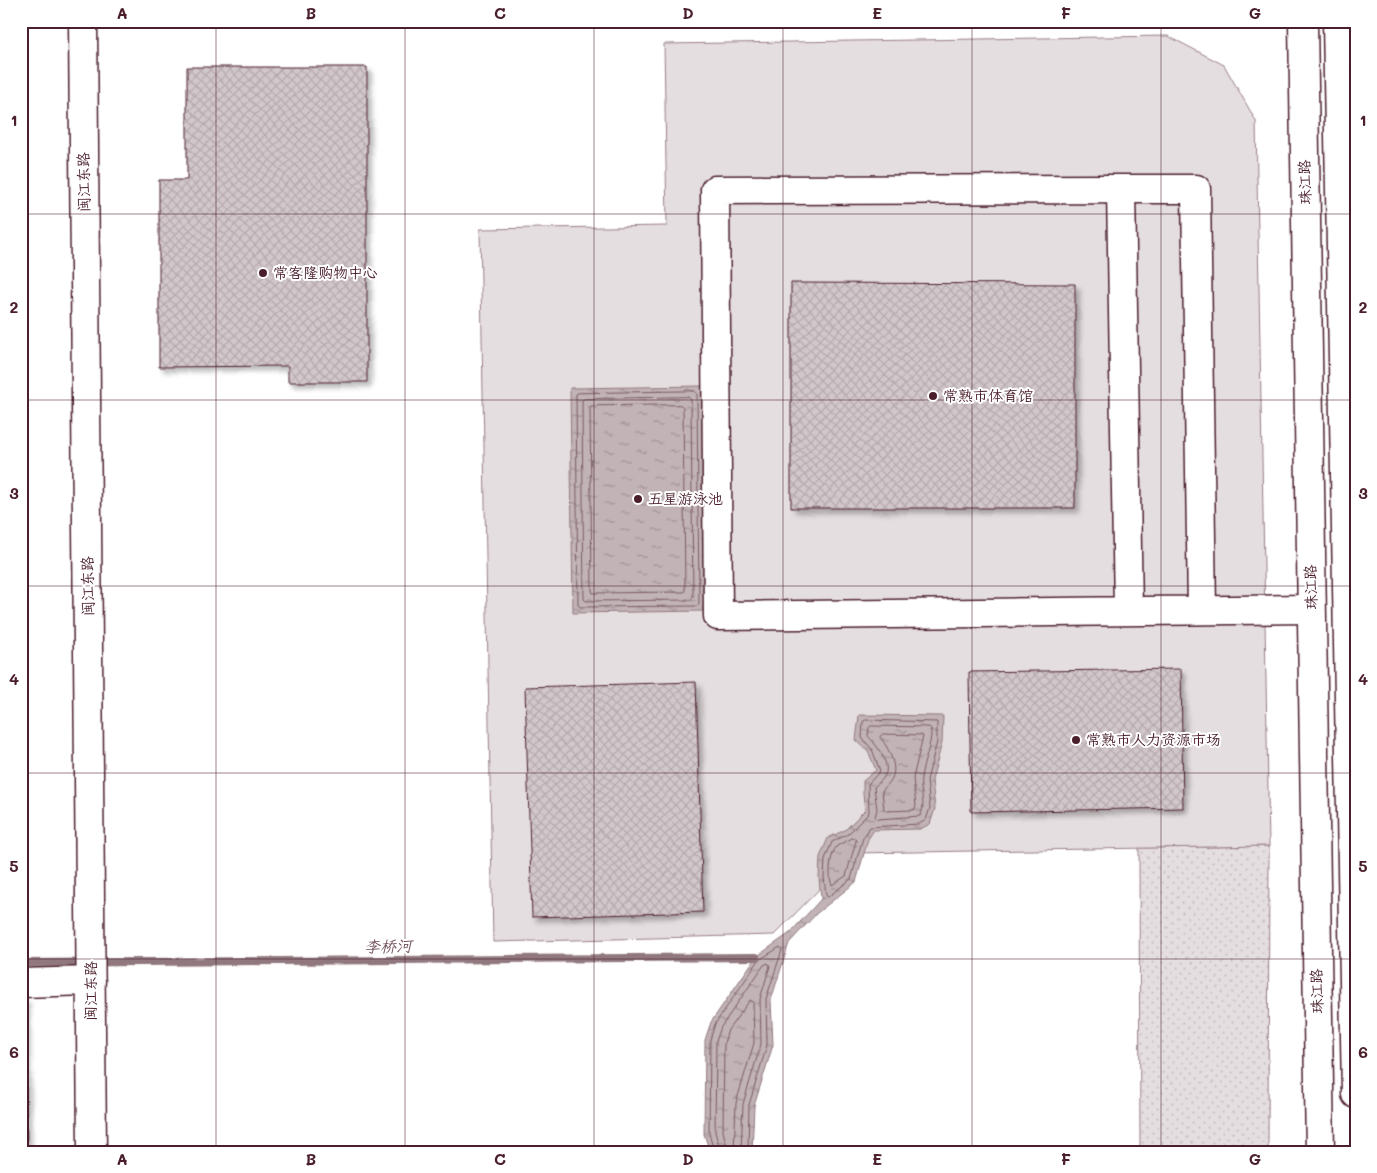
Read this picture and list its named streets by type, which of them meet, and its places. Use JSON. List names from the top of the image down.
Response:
{
  "streets": {
    "main road": ["闽江东路", "珠江路"]
  },
  "water": ["李桥河"],
  "places": [
    "常客隆购物中心",
    "常熟市体育馆",
    "五星游泳池",
    "常熟市人力资源市场"
  ],
  "grid": {
    "columns": [
      "A",
      "B",
      "C",
      "D",
      "E",
      "F",
      "G"
    ],
    "rows": [
      "1",
      "2",
      "3",
      "4",
      "5",
      "6"
    ]
  }
}
